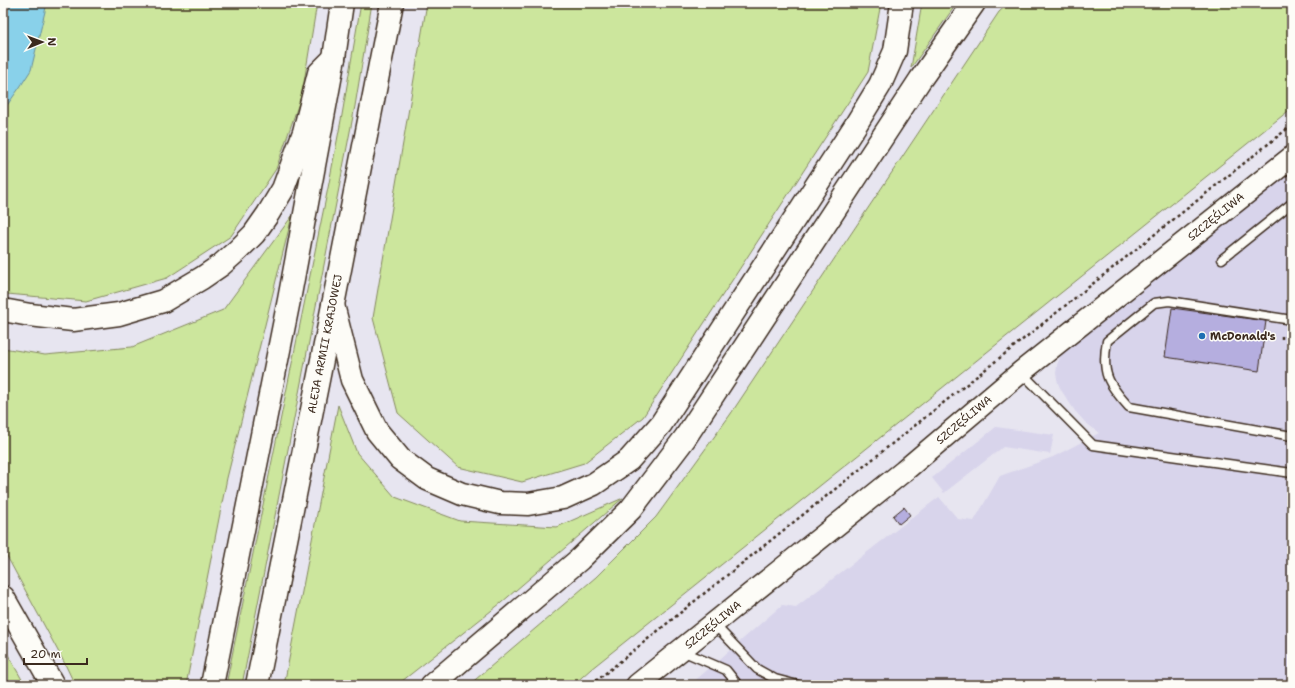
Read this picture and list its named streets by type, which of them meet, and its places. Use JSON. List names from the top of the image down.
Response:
{
  "streets": {
    "main road": ["ALEJA ARMII KRAJOWEJ"],
    "street": ["SZCZĘŚLIWA"]
  },
  "places": ["McDonald's"],
  "scale_bar": "20 m",
  "north": "right"
}
